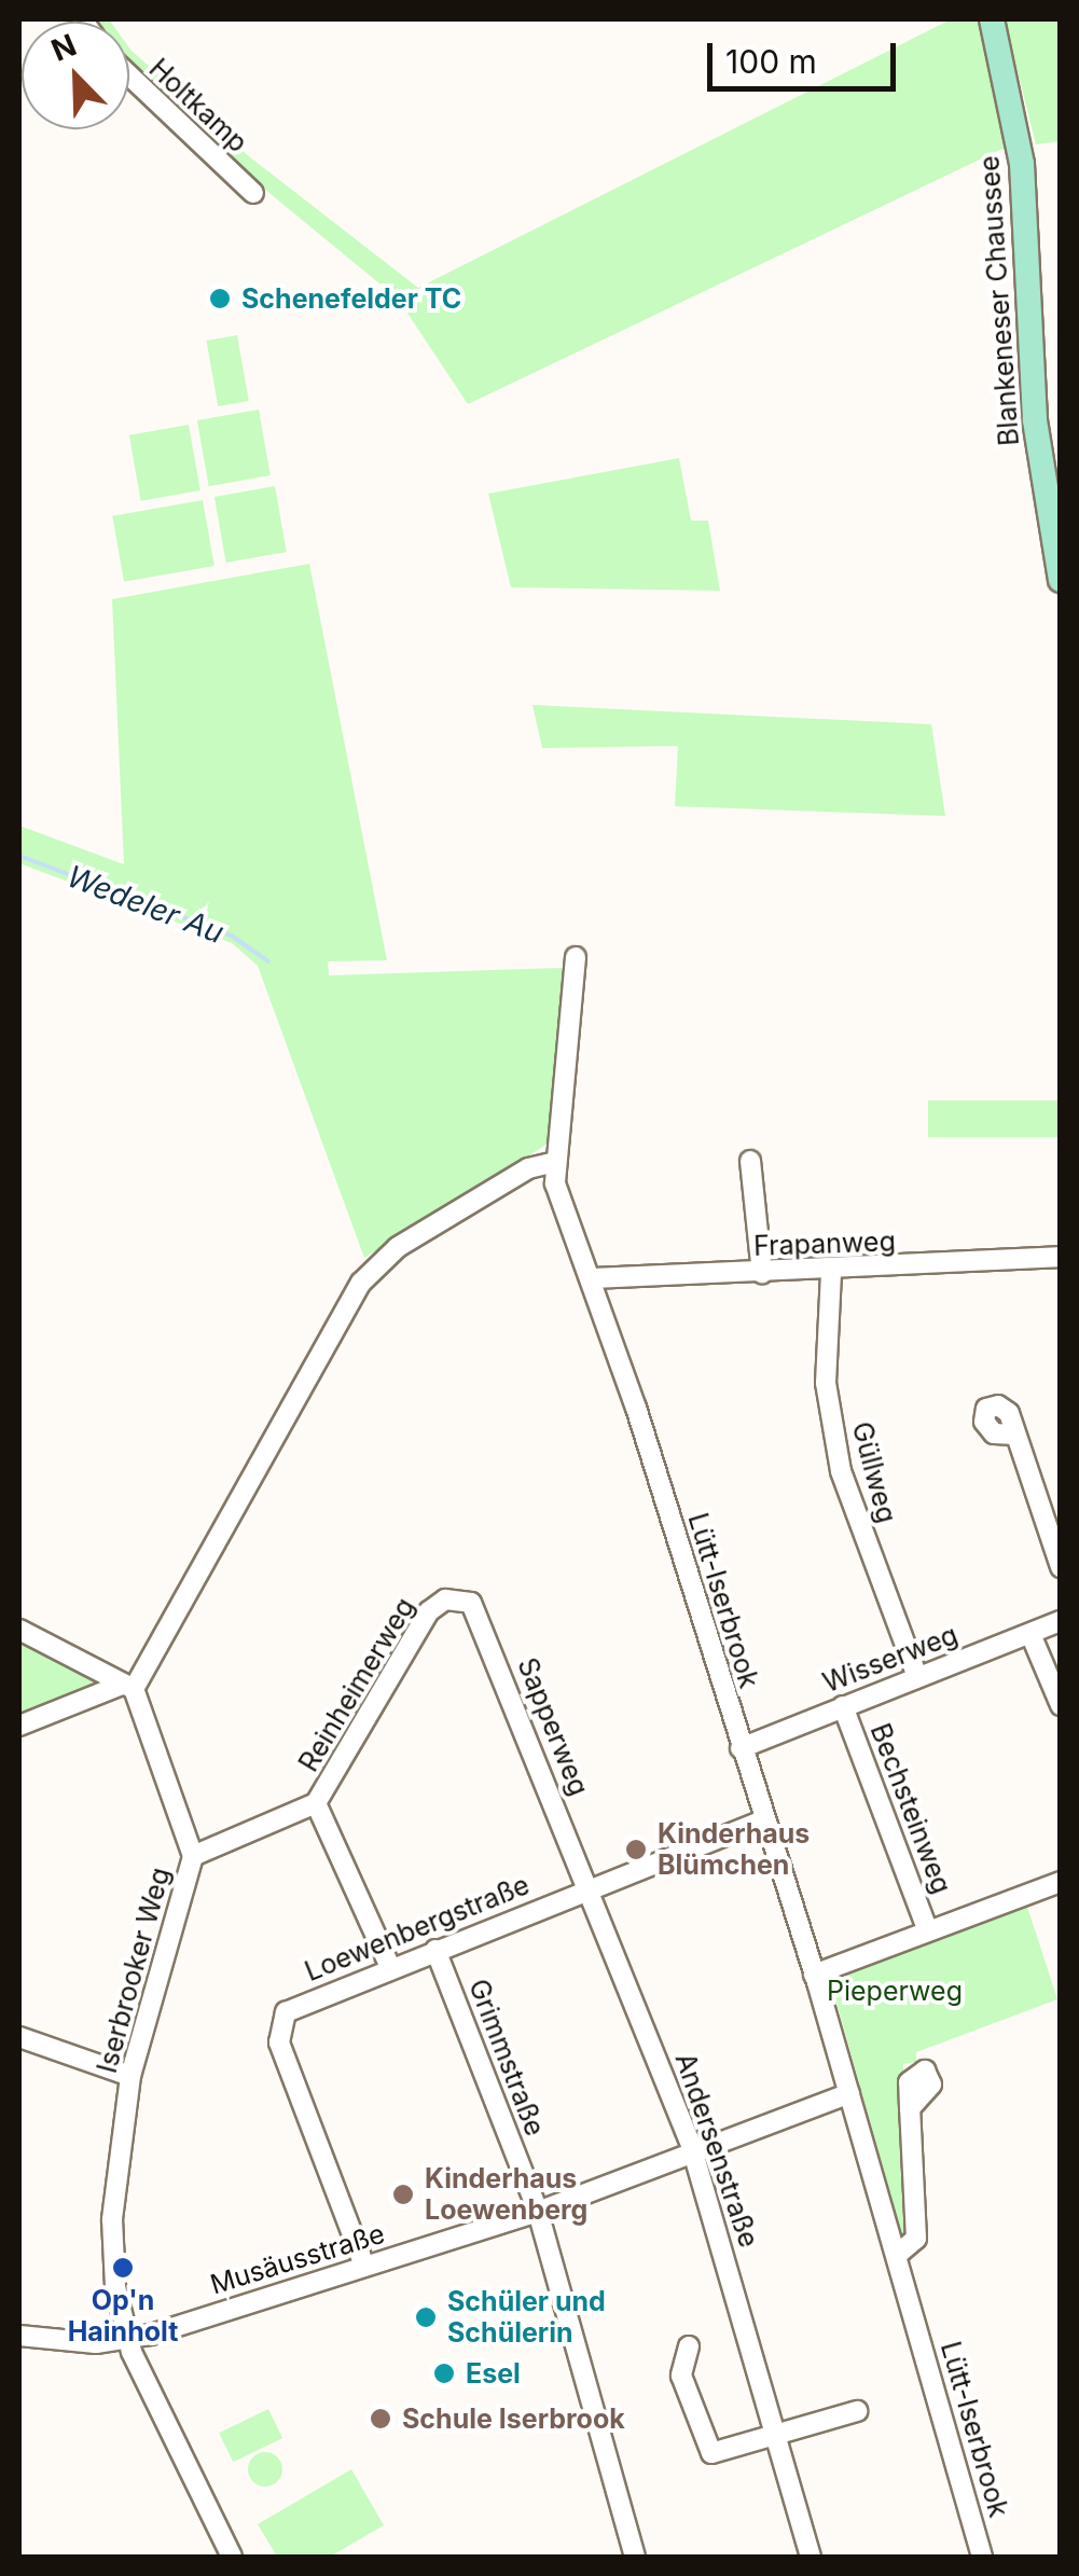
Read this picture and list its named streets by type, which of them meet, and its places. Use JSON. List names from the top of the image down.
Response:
{
  "streets": {
    "main road": ["Blankeneser Chaussee"],
    "street": [
      "Holtkamp",
      "Frapanweg",
      "Güllweg",
      "Lütt-Iserbrook",
      "Wisserweg",
      "Reinheimerweg",
      "Sapperweg",
      "Bechsteinweg",
      "Loewenbergstraße",
      "Iserbrooker Weg",
      "Grimmstraße",
      "Andersenstraße",
      "Musäusstraße"
    ]
  },
  "crossings": [
    ["Frapanweg", "Güllweg"],
    ["Frapanweg", "Lütt-Iserbrook"],
    ["Güllweg", "Wisserweg"],
    ["Lütt-Iserbrook", "Wisserweg"],
    ["Lütt-Iserbrook", "Loewenbergstraße"],
    ["Lütt-Iserbrook", "Musäusstraße"],
    ["Wisserweg", "Bechsteinweg"],
    ["Reinheimerweg", "Sapperweg"],
    ["Reinheimerweg", "Iserbrooker Weg"],
    ["Sapperweg", "Loewenbergstraße"],
    ["Sapperweg", "Andersenstraße"],
    ["Loewenbergstraße", "Grimmstraße"],
    ["Loewenbergstraße", "Andersenstraße"],
    ["Loewenbergstraße", "Musäusstraße"],
    ["Iserbrooker Weg", "Musäusstraße"],
    ["Grimmstraße", "Musäusstraße"],
    ["Andersenstraße", "Musäusstraße"]
  ],
  "water": ["Wedeler Au"],
  "parks": ["Pieperweg"],
  "places": [
    "Schenefelder TC",
    "Kinderhaus Blümchen",
    "Kinderhaus Loewenberg",
    "Op'n Hainholt",
    "Schüler und Schülerin",
    "Esel",
    "Schule Iserbrook"
  ],
  "scale_bar": "100 m",
  "north": "top left"
}
